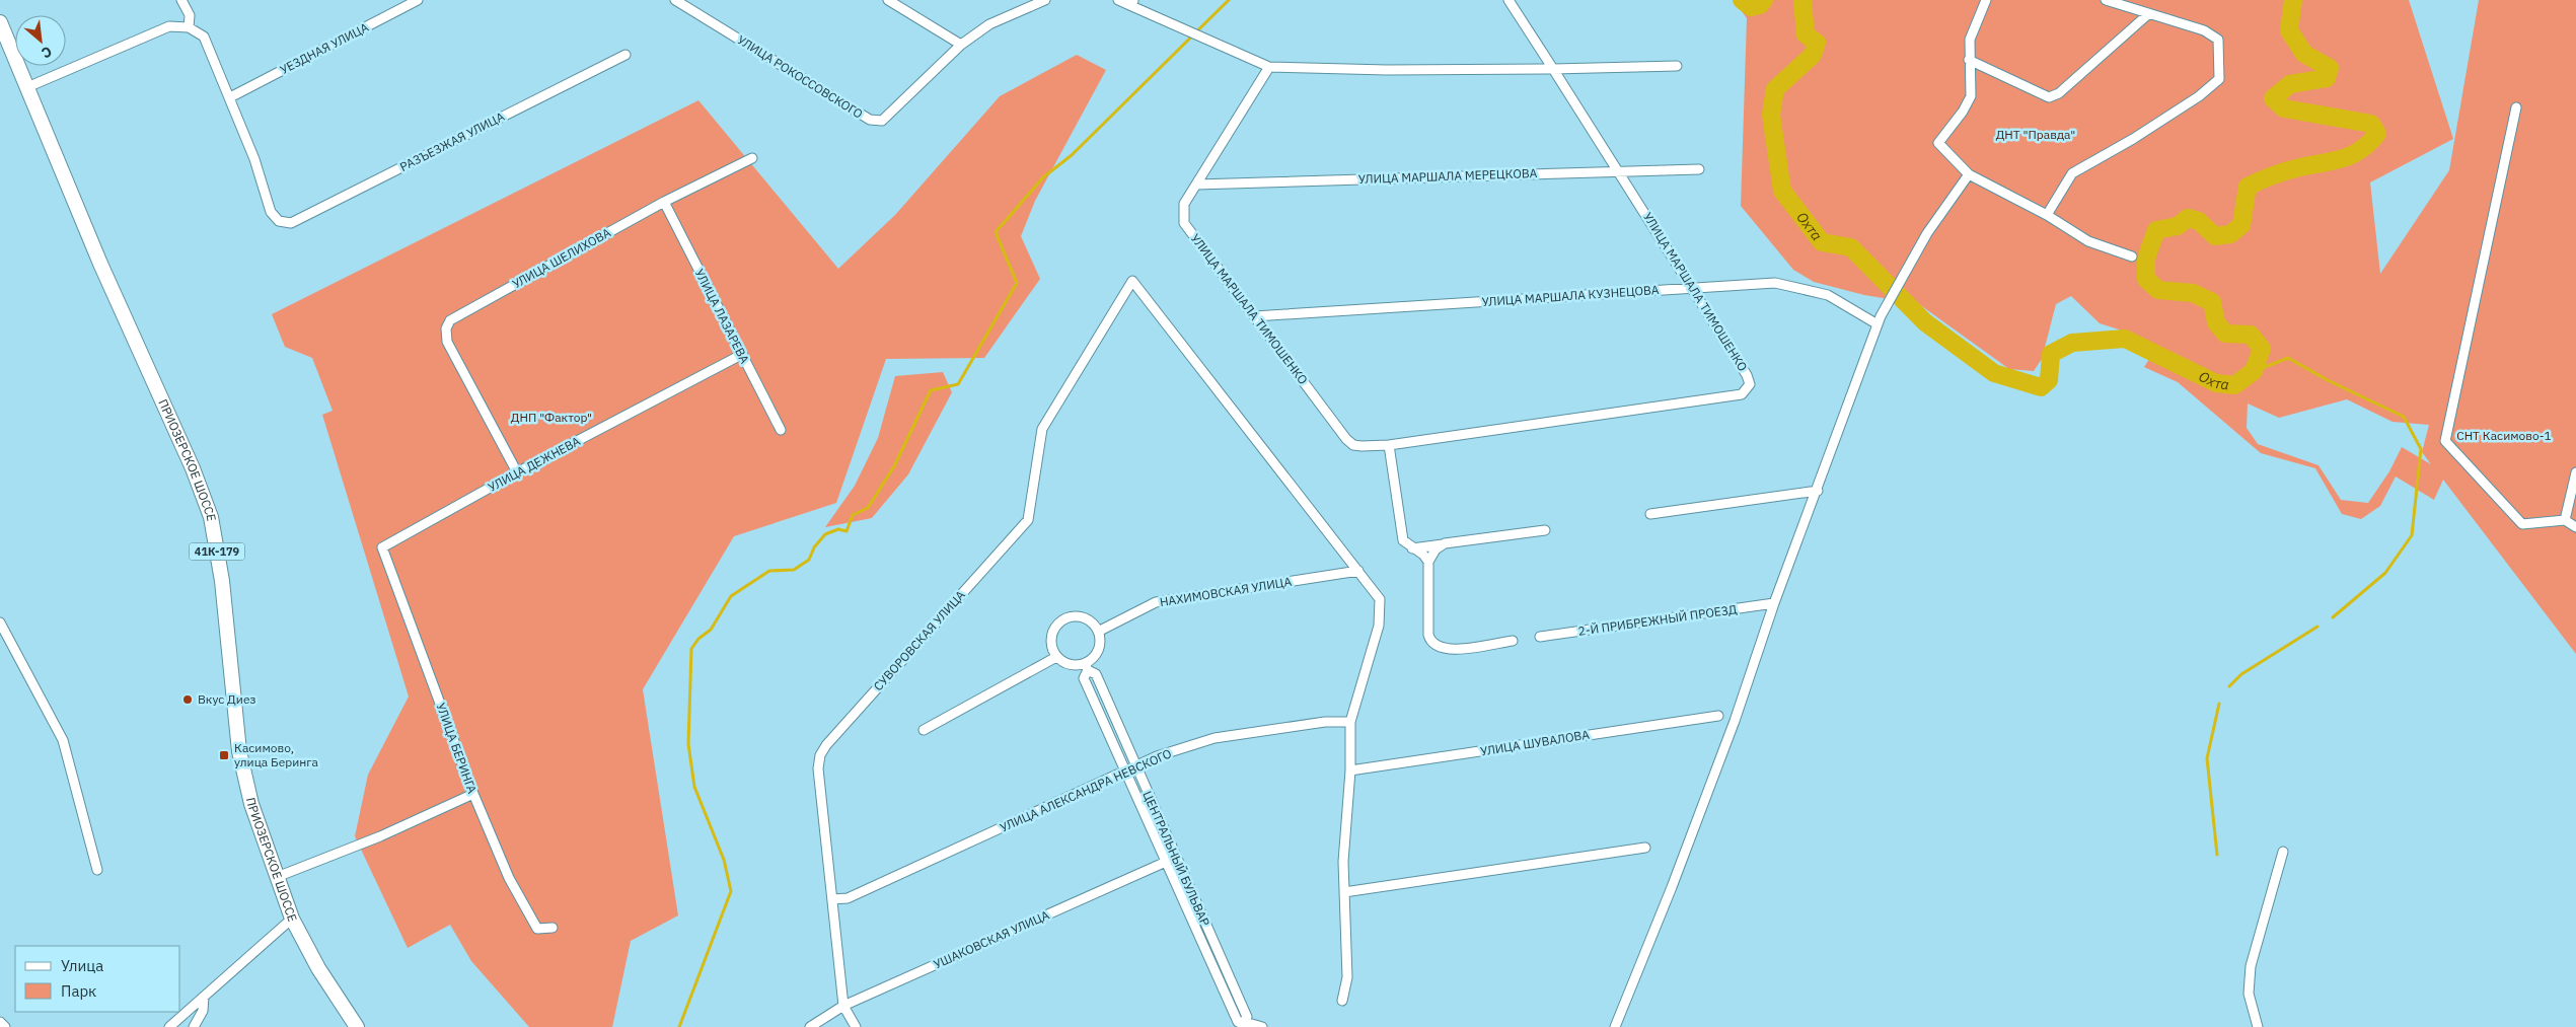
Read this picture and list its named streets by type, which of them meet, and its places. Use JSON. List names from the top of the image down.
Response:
{
  "streets": {
    "main road": ["ПРИОЗЕРСКОЕ ШОССЕ", "41К-179"],
    "street": [
      "УЕЗДНАЯ УЛИЦА",
      "УЛИЦА РОКОССОВСКОГО",
      "РАЗЪЕЗЖАЯ УЛИЦА",
      "УЛИЦА МАРШАЛА МЕРЕЦКОВА",
      "УЛИЦА ШЕЛИХОВА",
      "УЛИЦА МАРШАЛА ТИМОШЕНКО",
      "УЛИЦА МАРШАЛА КУЗНЕЦОВА",
      "УЛИЦА ЛАЗАРЕВА",
      "УЛИЦА ДЕЖНЕВА",
      "НАХИМОВСКАЯ УЛИЦА",
      "2-Й ПРИБРЕЖНЫЙ ПРОЕЗД",
      "СУВОРОВСКАЯ УЛИЦА",
      "УЛИЦА ШУВАЛОВА",
      "УЛИЦА БЕРИНГА",
      "УЛИЦА АЛЕКСАНДРА НЕВСКОГО",
      "ЦЕНТРАЛЬНЫЙ БУЛЬВАР",
      "УШАКОВСКАЯ УЛИЦА"
    ]
  },
  "crossings": [
    ["УЕЗДНАЯ УЛИЦА", "РАЗЪЕЗЖАЯ УЛИЦА"],
    ["УЛИЦА МАРШАЛА МЕРЕЦКОВА", "УЛИЦА МАРШАЛА ТИМОШЕНКО"],
    ["УЛИЦА ШЕЛИХОВА", "УЛИЦА ЛАЗАРЕВА"],
    ["УЛИЦА ШЕЛИХОВА", "УЛИЦА ДЕЖНЕВА"],
    ["УЛИЦА МАРШАЛА ТИМОШЕНКО", "УЛИЦА МАРШАЛА КУЗНЕЦОВА"],
    ["УЛИЦА ЛАЗАРЕВА", "УЛИЦА ДЕЖНЕВА"],
    ["УЛИЦА ДЕЖНЕВА", "УЛИЦА БЕРИНГА"],
    ["НАХИМОВСКАЯ УЛИЦА", "СУВОРОВСКАЯ УЛИЦА"],
    ["НАХИМОВСКАЯ УЛИЦА", "ЦЕНТРАЛЬНЫЙ БУЛЬВАР"],
    ["СУВОРОВСКАЯ УЛИЦА", "УЛИЦА АЛЕКСАНДРА НЕВСКОГО"],
    ["СУВОРОВСКАЯ УЛИЦА", "УШАКОВСКАЯ УЛИЦА"],
    ["УЛИЦА АЛЕКСАНДРА НЕВСКОГО", "ЦЕНТРАЛЬНЫЙ БУЛЬВАР"],
    ["ЦЕНТРАЛЬНЫЙ БУЛЬВАР", "УШАКОВСКАЯ УЛИЦА"]
  ],
  "water": ["Охта"],
  "parks": ["ДНТ \"Правда\"", "ДНП \"Фактор\"", "СНТ Касимово-1"],
  "places": {
    "other": ["Вкус Диез"],
    "transit": ["Касимово, улица Беринга"]
  },
  "legend": ["Улица", "Парк"],
  "north": "bottom right"
}
